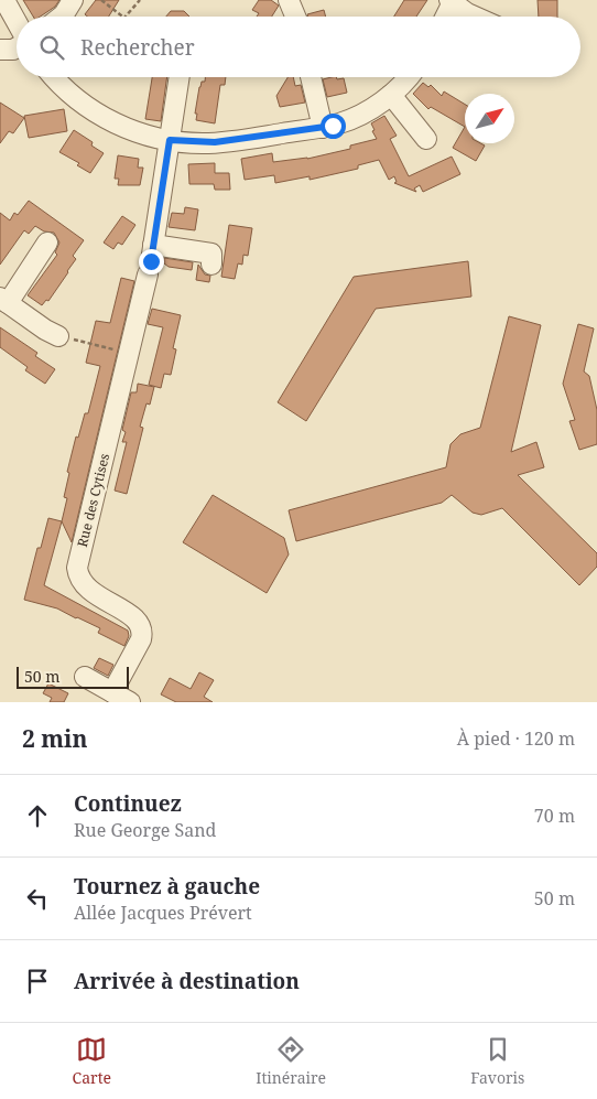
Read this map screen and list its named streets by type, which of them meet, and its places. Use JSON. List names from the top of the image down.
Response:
{
  "streets": {
    "street": ["Rue des Cytises"]
  },
  "scale_bar": "50 m",
  "north": "top right",
  "page": {
    "search": "Rechercher",
    "scale": "50 m",
    "heading": ["2 min", "À pied · 120 m"],
    "list": [
      ["Continuez", "Rue George Sand", "70 m"],
      ["Tournez à gauche", "Allée Jacques Prévert", "50 m"],
      "Arrivée à destination"
    ],
    "nav": ["Carte", "Itinéraire", "Favoris"]
  }
}
